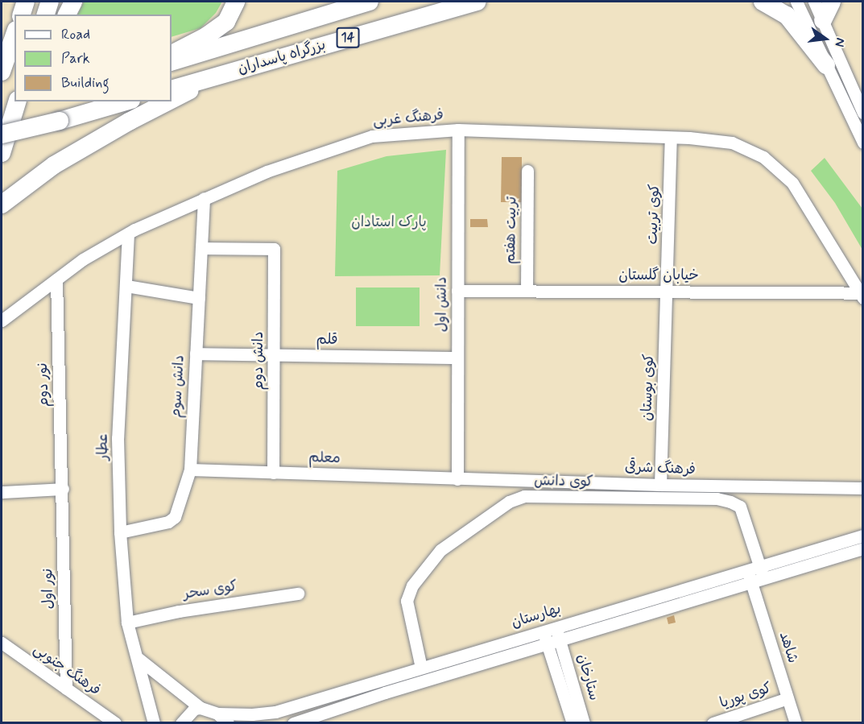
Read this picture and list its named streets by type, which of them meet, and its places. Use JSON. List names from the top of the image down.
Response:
{
  "streets": {
    "highway": ["14", "بزرگراه پاسداران"],
    "street": [
      "فرهنگ غربی",
      "کوی تربیت",
      "تربیت هفتم",
      "خیابان گلستان",
      "دانش اول",
      "قلم",
      "دانش دوم",
      "نور دوم",
      "دانش سوم",
      "کوی بوستان",
      "عطار",
      "معلم",
      "فرهنگ شرقی",
      "کوی دانش",
      "نور اول",
      "کوی سحر",
      "بهارستان",
      "شاهد",
      "فرهنگ جنوبی",
      "ستارخان",
      "کوی پوریا"
    ]
  },
  "crossings": [
    ["14", "بزرگراه پاسداران"],
    ["فرهنگ غربی", "کوی تربیت"],
    ["فرهنگ غربی", "خیابان گلستان"],
    ["فرهنگ غربی", "دانش اول"],
    ["فرهنگ غربی", "نور دوم"],
    ["فرهنگ غربی", "دانش سوم"],
    ["فرهنگ غربی", "عطار"],
    ["کوی تربیت", "خیابان گلستان"],
    ["کوی تربیت", "کوی بوستان"],
    ["تربیت هفتم", "خیابان گلستان"],
    ["خیابان گلستان", "دانش اول"],
    ["خیابان گلستان", "کوی بوستان"],
    ["دانش اول", "قلم"],
    ["دانش اول", "معلم"],
    ["دانش اول", "فرهنگ شرقی"],
    ["قلم", "دانش دوم"],
    ["قلم", "دانش سوم"],
    ["دانش دوم", "دانش سوم"],
    ["دانش دوم", "معلم"],
    ["نور دوم", "نور اول"],
    ["دانش سوم", "عطار"],
    ["دانش سوم", "معلم"],
    ["کوی بوستان", "فرهنگ شرقی"],
    ["عطار", "کوی سحر"],
    ["معلم", "فرهنگ شرقی"],
    ["کوی دانش", "بهارستان"],
    ["کوی دانش", "شاهد"],
    ["نور اول", "فرهنگ جنوبی"],
    ["بهارستان", "شاهد"],
    ["بهارستان", "ستارخان"],
    ["شاهد", "کوی پوریا"]
  ],
  "parks": ["پارک استادان"],
  "legend": ["Road", "Park", "Building"],
  "north": "right"
}
